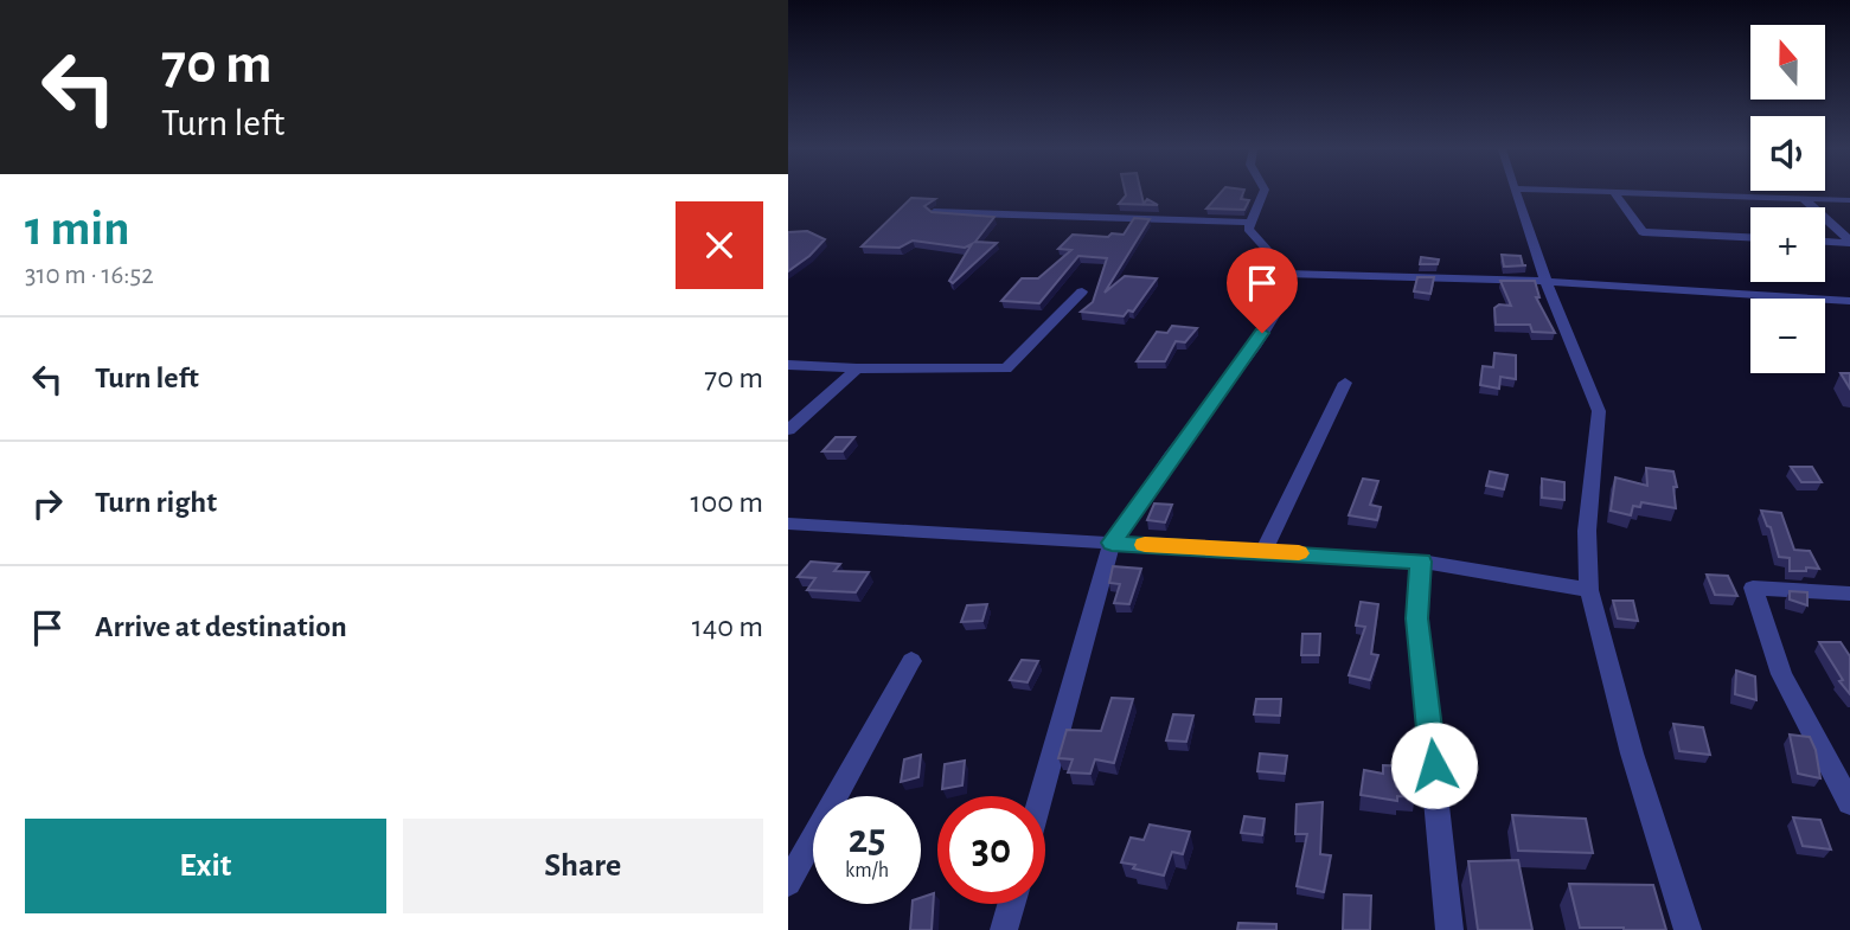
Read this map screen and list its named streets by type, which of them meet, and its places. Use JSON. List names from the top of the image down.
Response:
{
  "north": "top",
  "page": {
    "turn": ["70 m", "Turn left"],
    "map_buttons": ["+", "−"],
    "heading": ["1 min", "310 m · 16:52"],
    "list": [
      {
        "name": "Turn left",
        "value": "70 m"
      },
      {
        "name": "Turn right",
        "value": "100 m"
      },
      {
        "name": "Arrive at destination",
        "value": "140 m"
      }
    ],
    "speed": "25 km/h",
    "limit": "30",
    "buttons": ["Exit", "Share"]
  }
}
